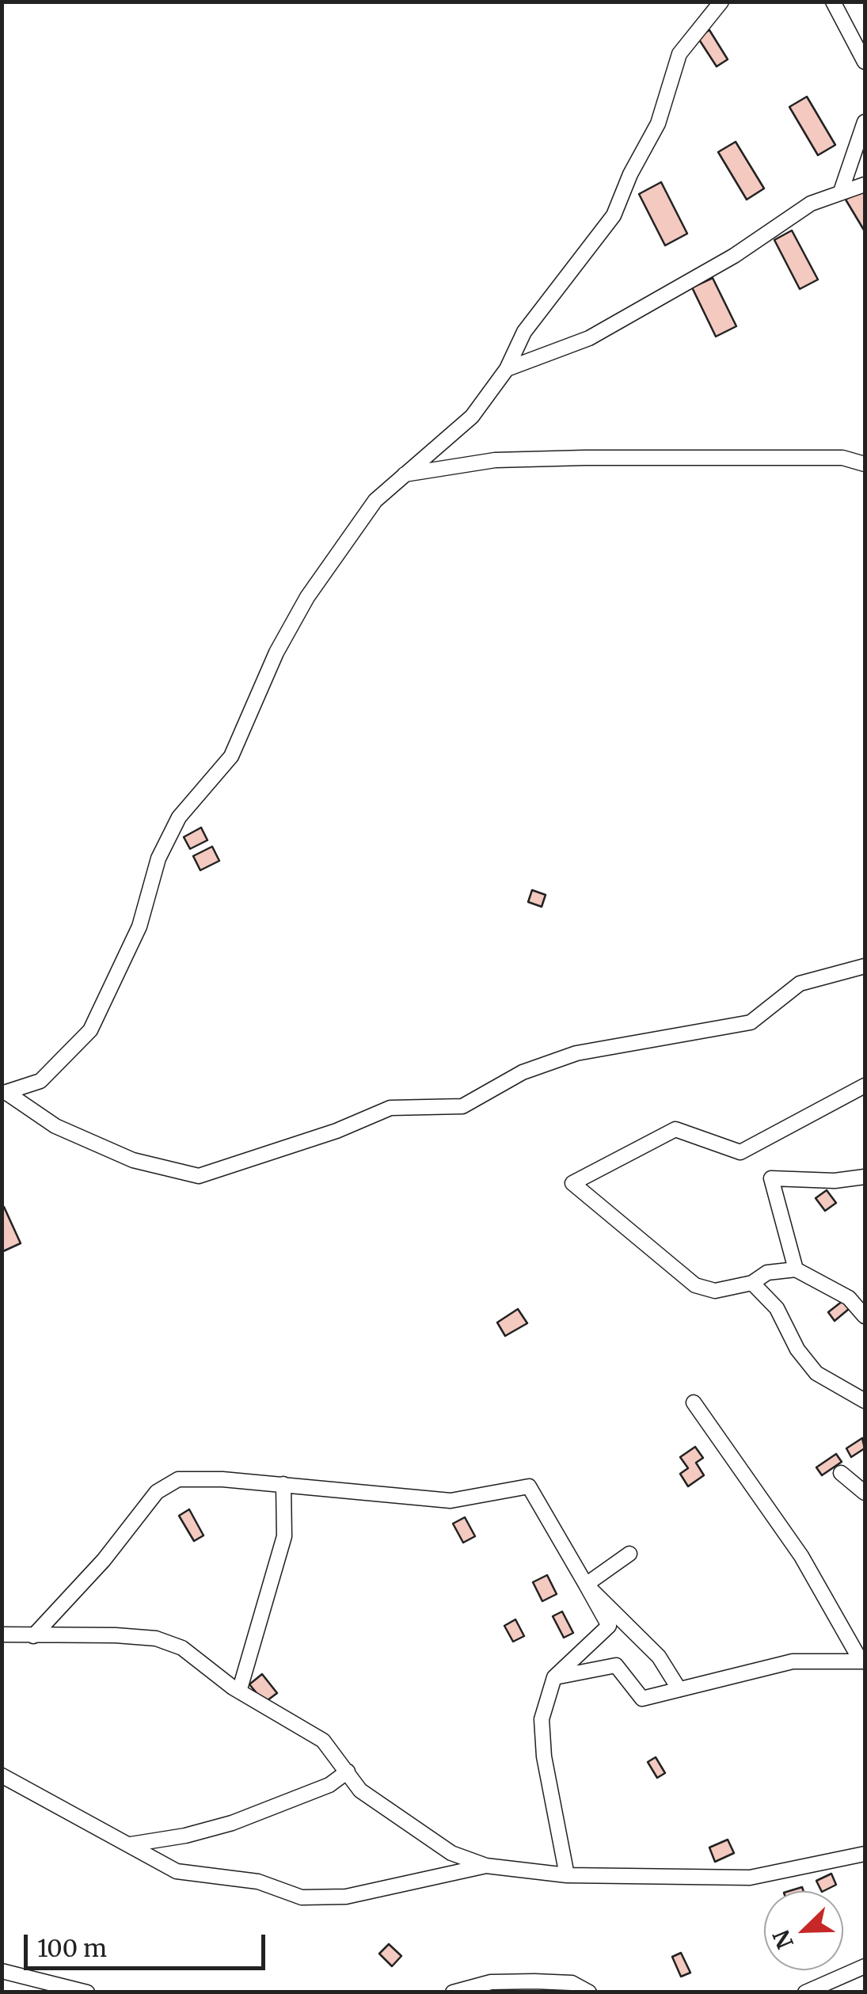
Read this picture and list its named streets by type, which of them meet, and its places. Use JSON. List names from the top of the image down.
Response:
{
  "scale_bar": "100 m",
  "north": "bottom left"
}
